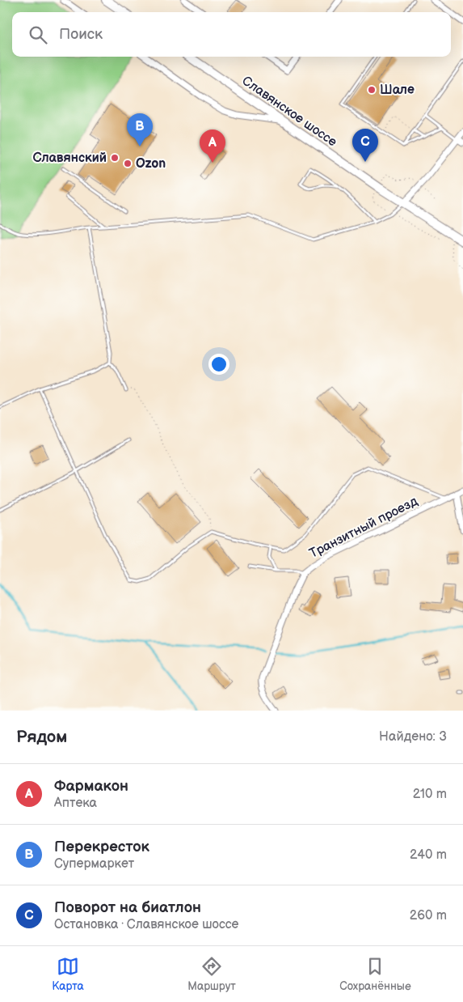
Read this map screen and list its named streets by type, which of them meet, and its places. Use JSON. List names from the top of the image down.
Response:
{
  "streets": {
    "main road": ["Славянское шоссе"],
    "street": ["Транзитный проезд"]
  },
  "places": ["Шале", "Славянский", "Ozon"],
  "page": {
    "search": "Поиск",
    "pins": ["B", "C", "A"],
    "heading": ["Рядом", "Найдено: 3"],
    "list": [
      {
        "mark": "A",
        "name": "Фармакон",
        "note": "Аптека",
        "value": "210 m"
      },
      {
        "mark": "B",
        "name": "Перекресток",
        "note": "Супермаркет",
        "value": "240 m"
      },
      {
        "mark": "C",
        "name": "Поворот на биатлон",
        "note": "Остановка · Славянское шоссе",
        "value": "260 m"
      }
    ],
    "nav": ["Карта", "Маршрут", "Сохранённые"]
  }
}
